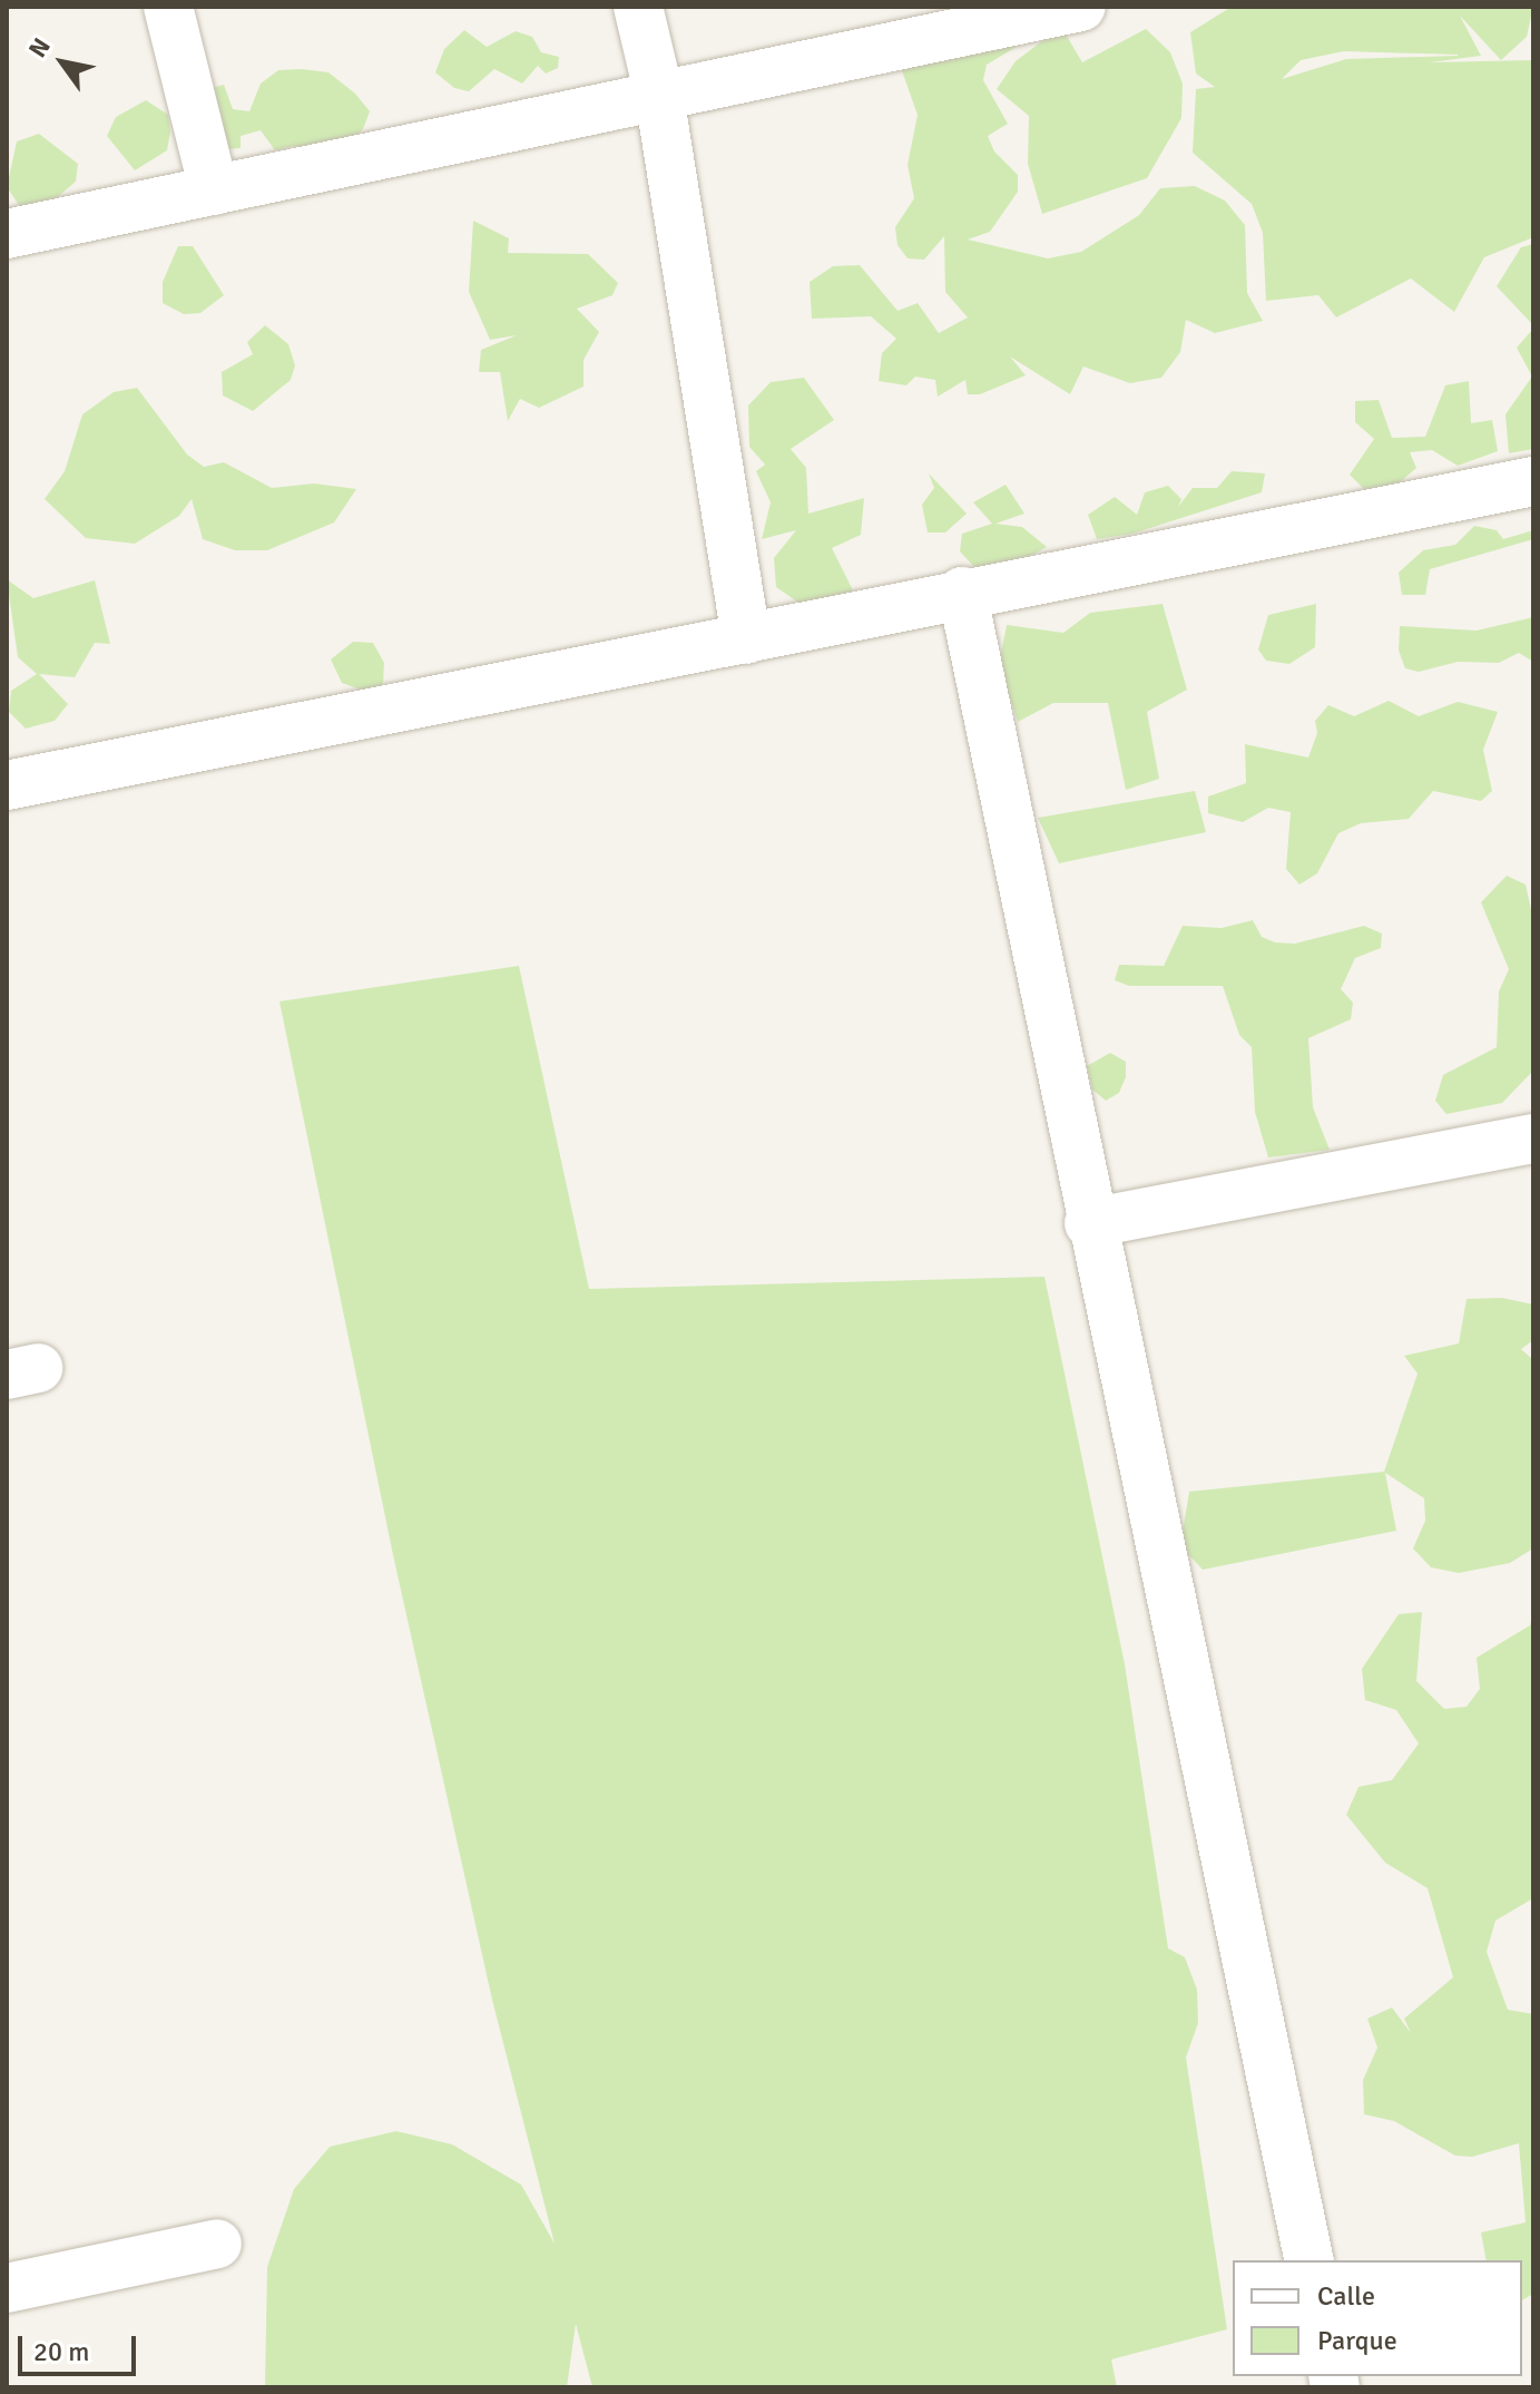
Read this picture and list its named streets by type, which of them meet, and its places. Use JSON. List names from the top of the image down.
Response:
{
  "legend": ["Calle", "Parque"],
  "scale_bar": "20 m",
  "north": "top left"
}
